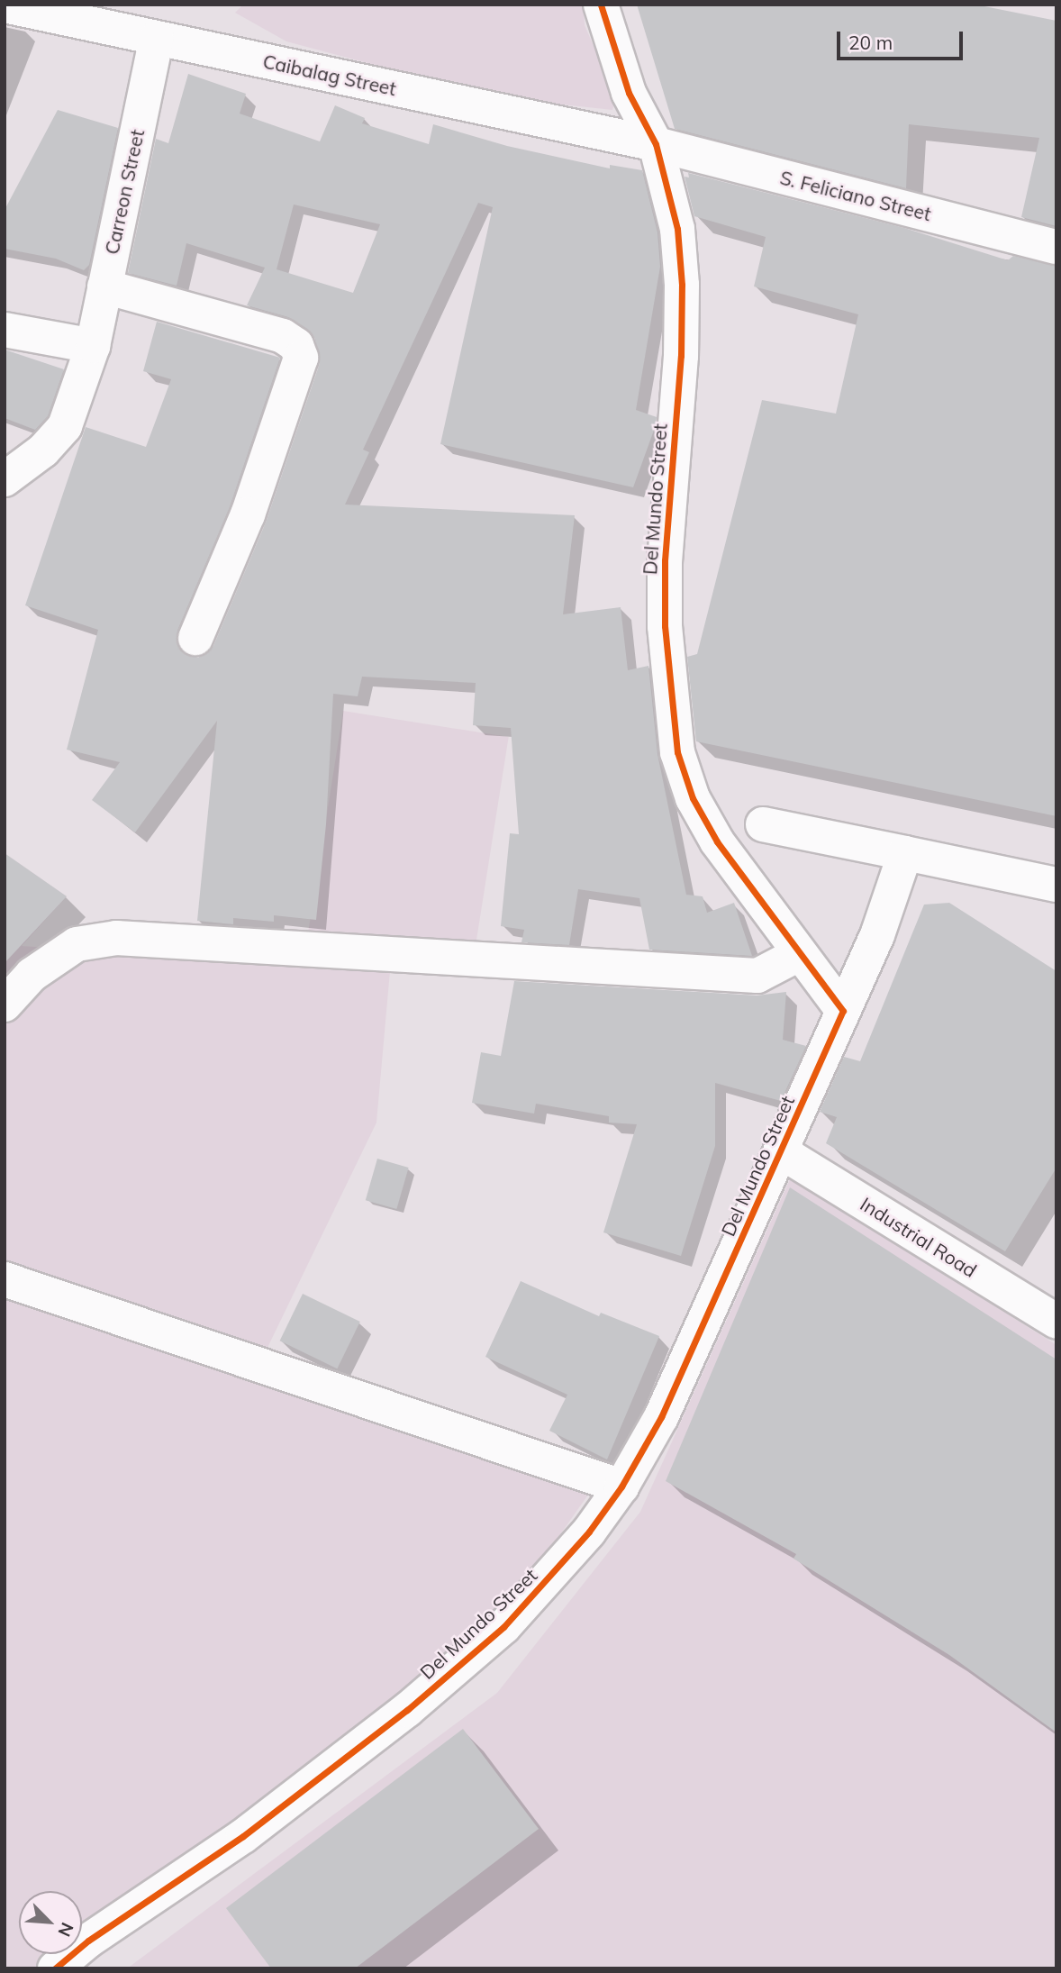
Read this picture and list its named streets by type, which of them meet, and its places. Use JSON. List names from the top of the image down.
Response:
{
  "streets": {
    "street": [
      "Caibalag Street",
      "Carreon Street",
      "S. Feliciano Street",
      "Del Mundo Street",
      "Industrial Road"
    ]
  },
  "crossings": [
    ["Caibalag Street", "Carreon Street"],
    ["Caibalag Street", "S. Feliciano Street"],
    ["Caibalag Street", "Del Mundo Street"],
    ["S. Feliciano Street", "Del Mundo Street"],
    ["Del Mundo Street", "Industrial Road"]
  ],
  "scale_bar": "20 m",
  "north": "bottom right"
}
